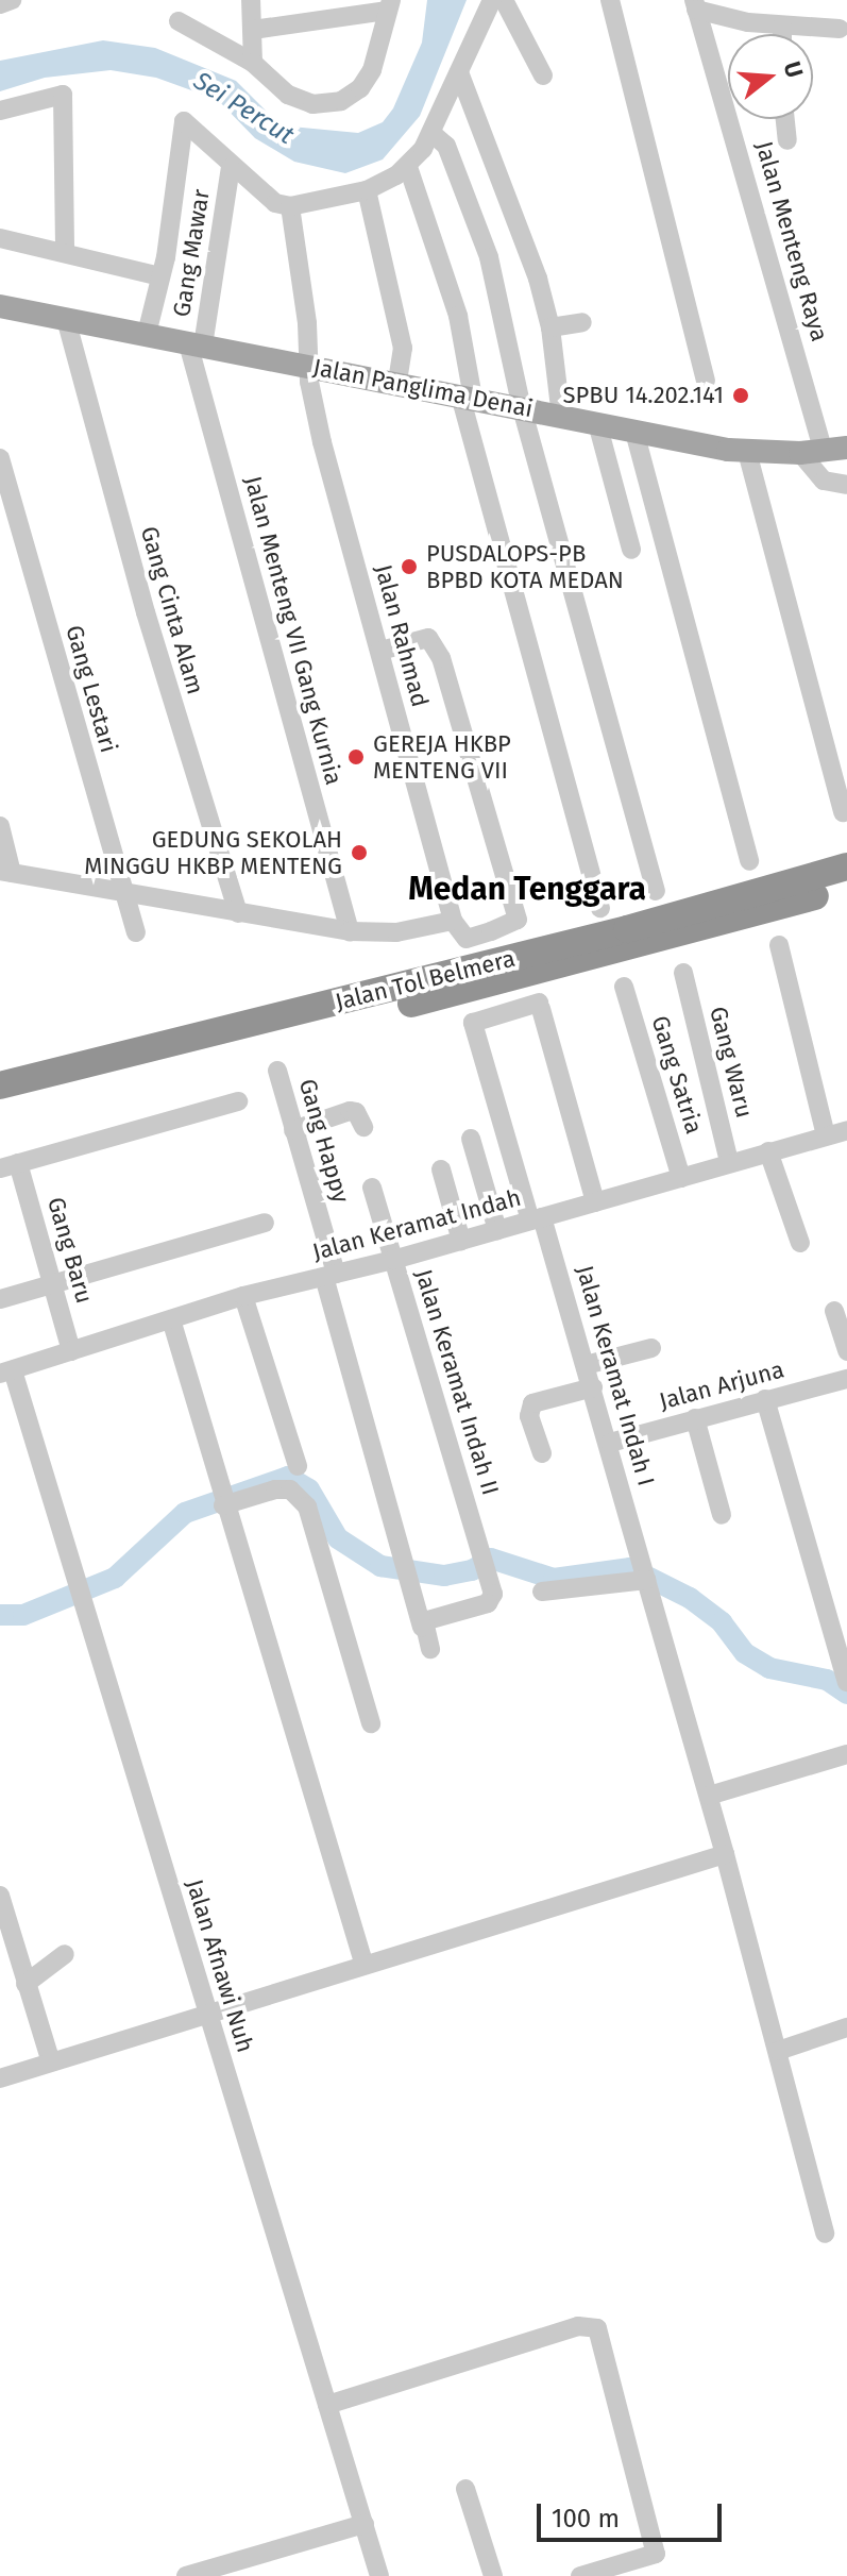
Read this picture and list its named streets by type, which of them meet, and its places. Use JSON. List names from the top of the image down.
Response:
{
  "streets": {
    "highway": ["Jalan Tol Belmera"],
    "main road": ["Jalan Panglima Denai"],
    "street": [
      "Jalan Menteng Raya",
      "Gang Mawar",
      "Gang Cinta Alam",
      "Jalan Menteng VII Gang Kurnia",
      "Jalan Rahmad",
      "Gang Lestari",
      "Gang Waru",
      "Gang Satria",
      "Gang Happy",
      "Jalan Keramat Indah",
      "Gang Baru",
      "Jalan Keramat Indah I",
      "Jalan Keramat Indah II",
      "Jalan Arjuna",
      "Jalan Afnawi Nuh"
    ]
  },
  "crossings": [
    ["Jalan Menteng Raya", "Jalan Panglima Denai"],
    ["Gang Mawar", "Jalan Panglima Denai"],
    ["Gang Mawar", "Jalan Menteng VII Gang Kurnia"],
    ["Jalan Panglima Denai", "Gang Cinta Alam"],
    ["Jalan Panglima Denai", "Jalan Menteng VII Gang Kurnia"],
    ["Jalan Panglima Denai", "Jalan Rahmad"],
    ["Gang Waru", "Jalan Keramat Indah"],
    ["Gang Satria", "Jalan Keramat Indah"],
    ["Gang Happy", "Jalan Keramat Indah"],
    ["Gang Happy", "Jalan Keramat Indah II"],
    ["Jalan Keramat Indah", "Gang Baru"],
    ["Jalan Keramat Indah", "Jalan Keramat Indah I"],
    ["Jalan Keramat Indah", "Jalan Keramat Indah II"],
    ["Jalan Keramat Indah", "Jalan Afnawi Nuh"],
    ["Jalan Keramat Indah I", "Jalan Arjuna"]
  ],
  "districts": ["Medan Tenggara"],
  "water": ["Sei Percut"],
  "places": [
    "SPBU 14.202.141",
    "PUSDALOPS-PB BPBD KOTA MEDAN",
    "GEREJA HKBP MENTENG VII",
    "GEDUNG SEKOLAH MINGGU HKBP MENTENG"
  ],
  "scale_bar": "100 m",
  "north": "right"
}
